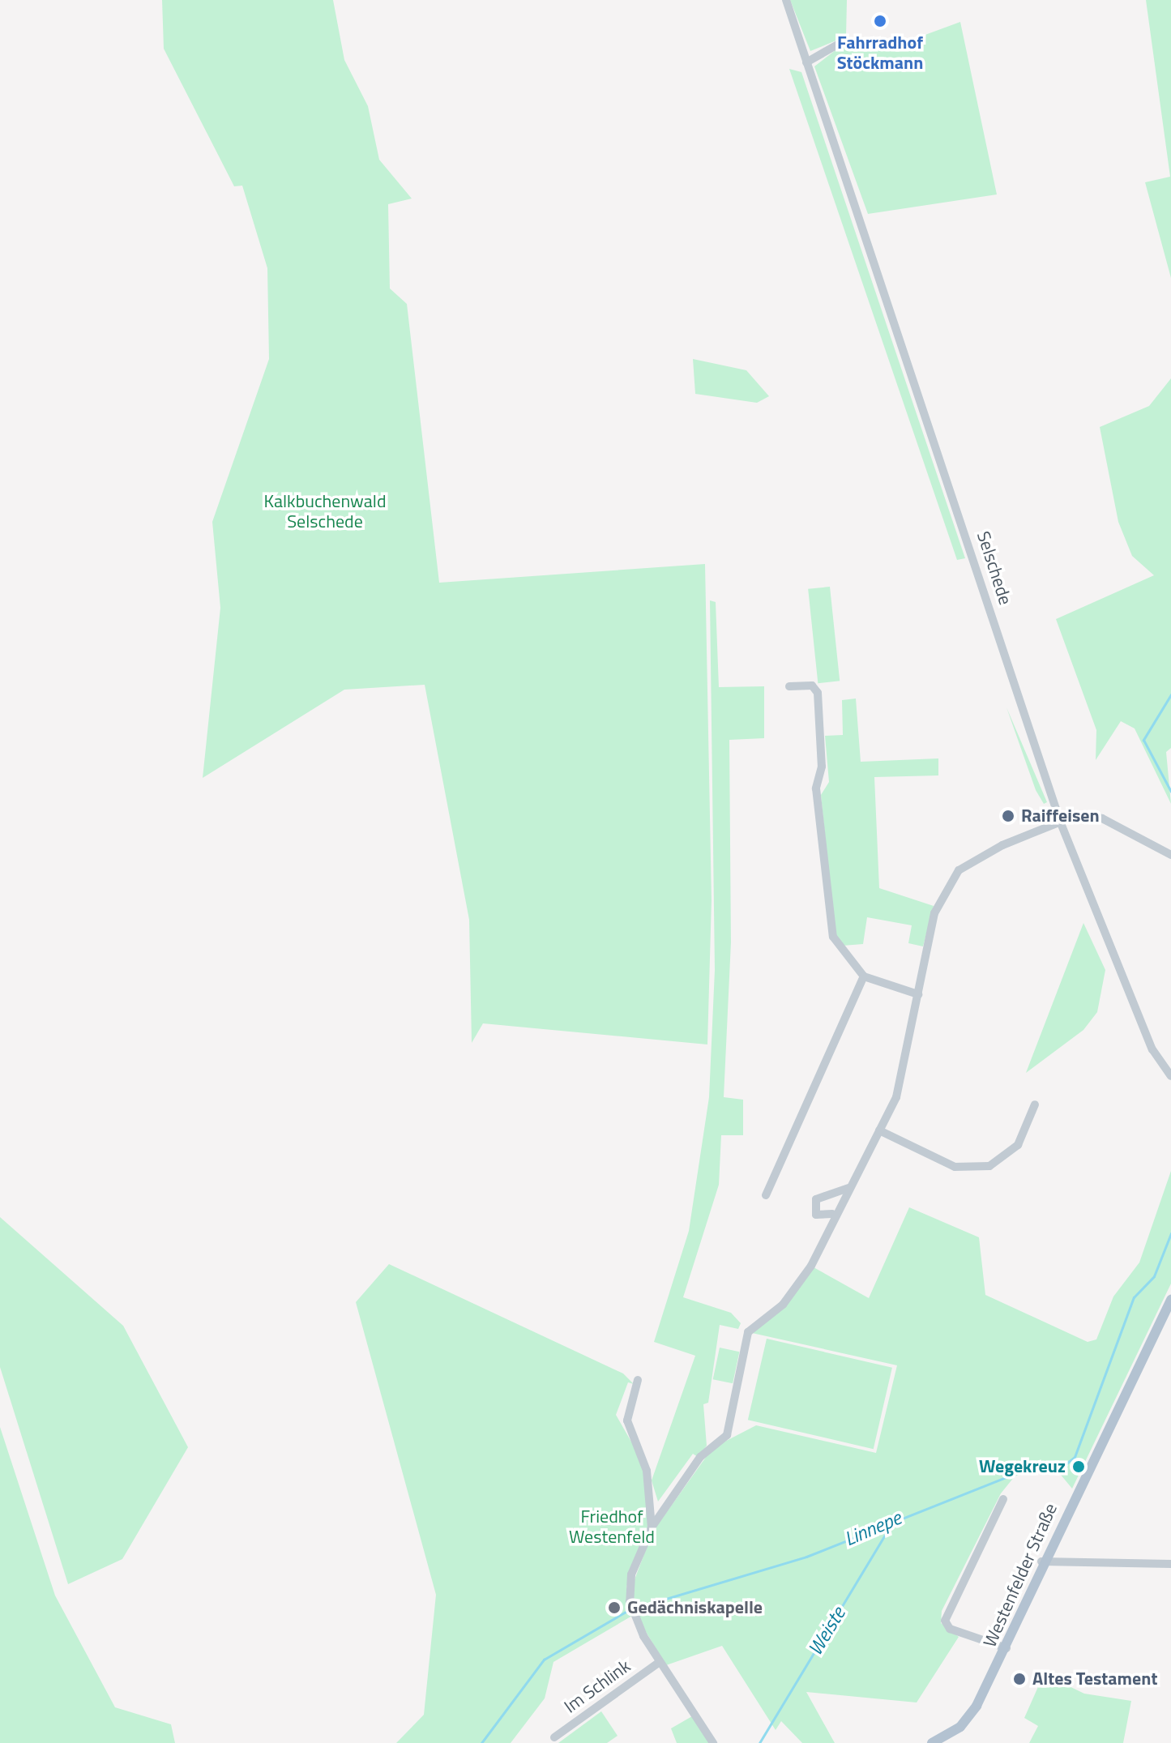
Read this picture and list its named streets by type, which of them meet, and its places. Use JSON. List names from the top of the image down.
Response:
{
  "streets": {
    "main road": ["Westenfelder Straße"],
    "street": ["Selschede", "Im Schlink"]
  },
  "water": ["Linnepe", "Weiste"],
  "parks": ["Kalkbuchenwald Selschede", "Friedhof Westenfeld"],
  "places": [
    "Fahrradhof Stöckmann",
    "Raiffeisen",
    "Wegekreuz",
    "Gedächniskapelle",
    "Altes Testament"
  ]
}
